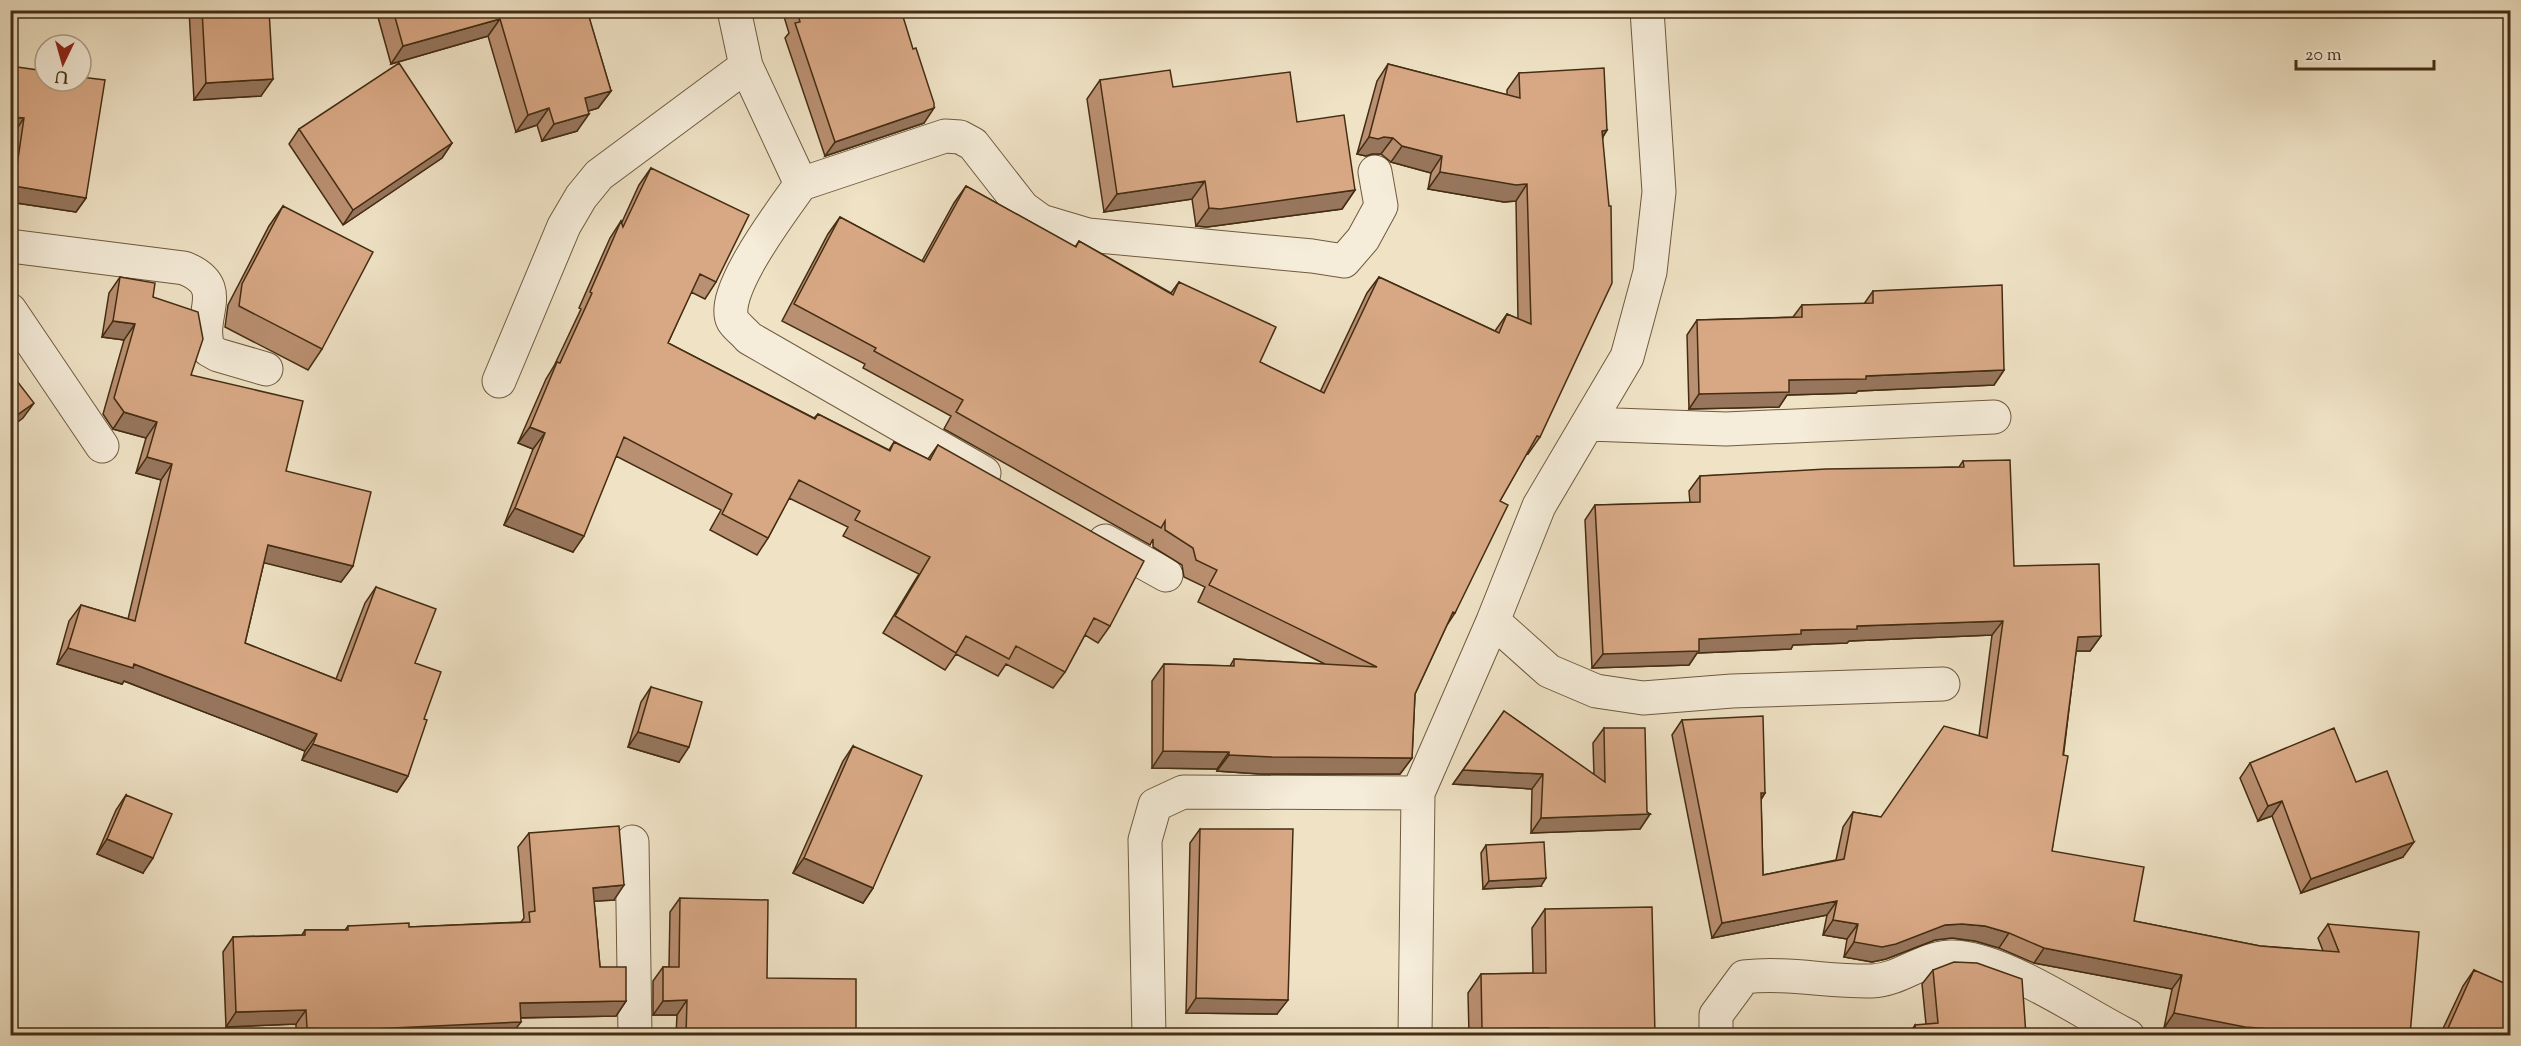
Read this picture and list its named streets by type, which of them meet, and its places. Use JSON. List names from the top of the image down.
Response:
{
  "scale_bar": "20 m",
  "north": "bottom"
}
